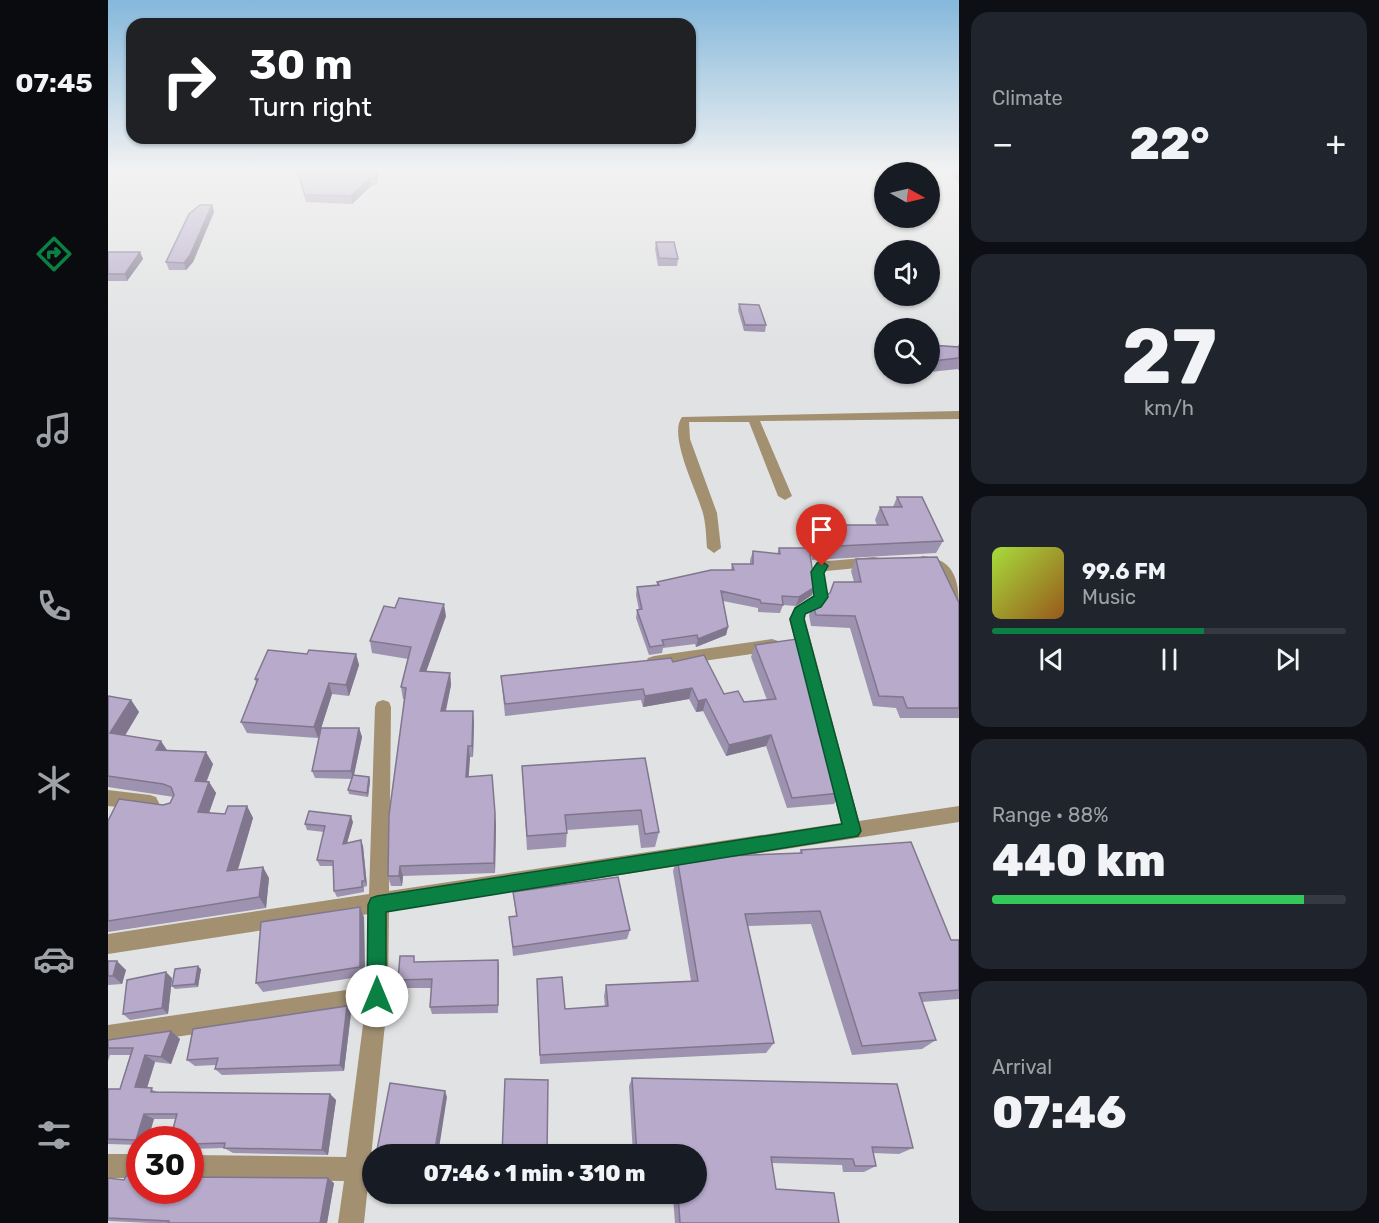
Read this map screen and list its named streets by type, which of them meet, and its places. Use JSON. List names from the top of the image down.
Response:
{
  "north": "right",
  "page": {
    "tabs": "07:45",
    "tile": [
      "Climate",
      ["27", "km/h"],
      ["Range · 88%", "440 km"],
      ["Arrival", "07:46"]
    ],
    "turn": ["30 m", "Turn right"],
    "heat": ["−", "22°", "+"],
    "song": ["99.6 FM", "Music"],
    "limit": "30",
    "trip": "07:46 · 1 min · 310 m"
  }
}
